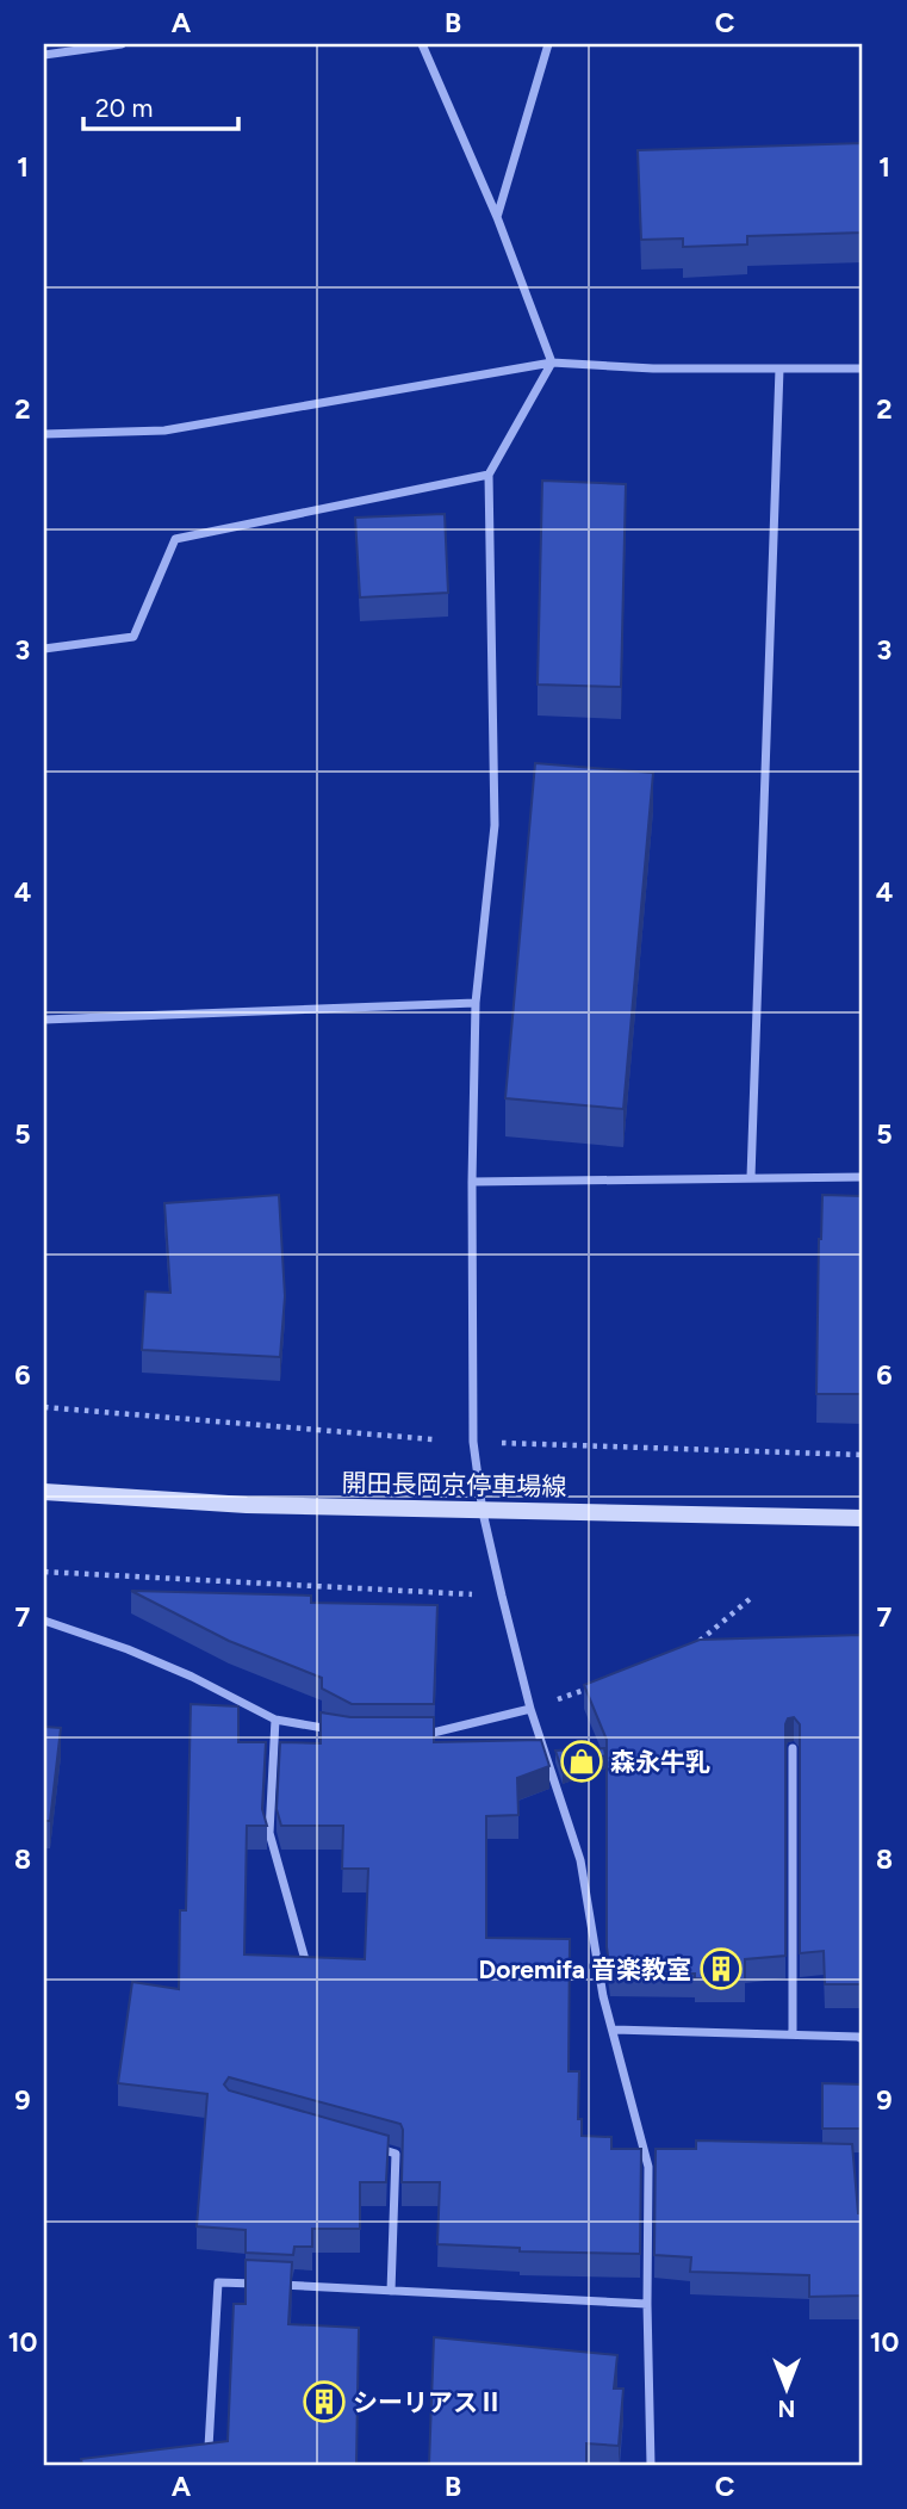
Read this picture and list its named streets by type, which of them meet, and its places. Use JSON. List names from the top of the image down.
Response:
{
  "streets": {
    "main road": ["開田長岡京停車場線"]
  },
  "places": {
    "shop": ["森永牛乳"],
    "building": ["Doremifa 音楽教室", "シーリアスⅡ"]
  },
  "scale_bar": "20 m",
  "north": "bottom",
  "grid": {
    "columns": ["A", "B", "C"],
    "rows": [
      "1",
      "2",
      "3",
      "4",
      "5",
      "6",
      "7",
      "8",
      "9",
      "10"
    ]
  }
}
